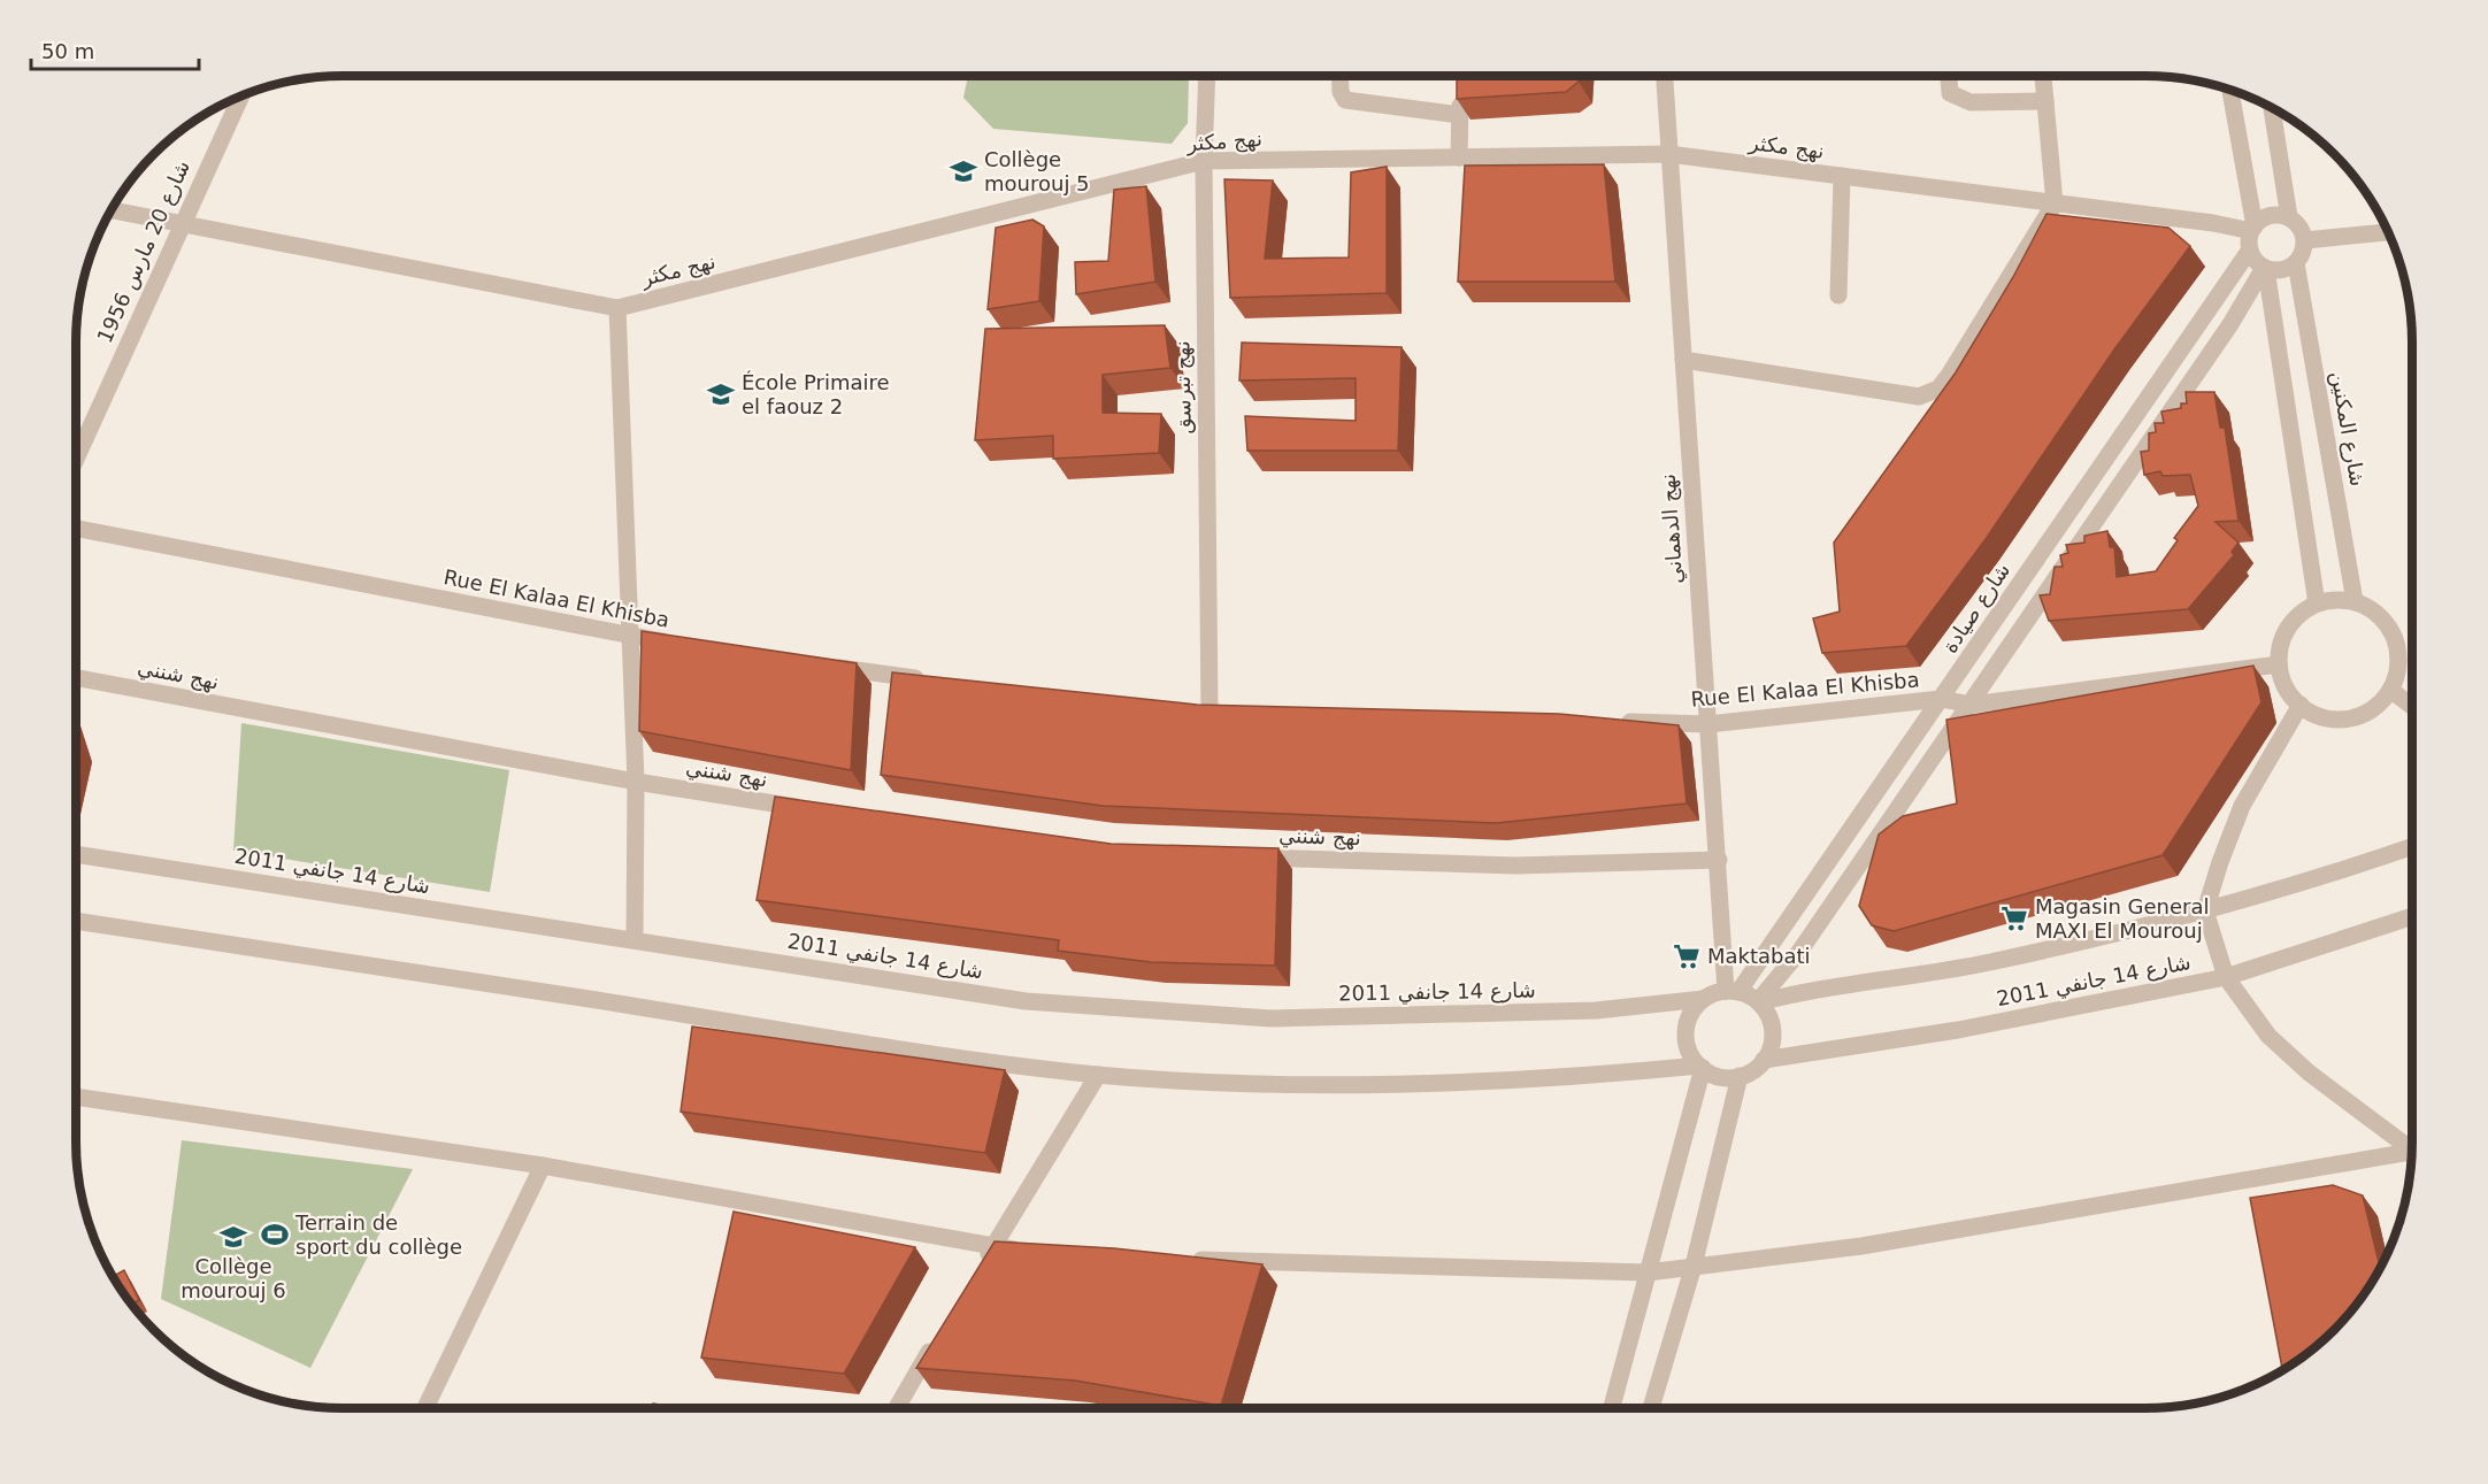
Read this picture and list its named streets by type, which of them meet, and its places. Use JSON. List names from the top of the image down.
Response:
{
  "streets": {
    "street": [
      "نهج مكثر",
      "شارع 20 مارس 1956",
      "نهج تبرسق",
      "شارع المكنين",
      "نهج الدهماني",
      "Rue El Kalaa El Khisba",
      "شارع صيادة",
      "نهج شنني",
      "شارع 14 جانفي 2011"
    ]
  },
  "crossings": [
    ["نهج مكثر", "شارع 20 مارس 1956"],
    ["نهج مكثر", "نهج تبرسق"],
    ["نهج مكثر", "شارع المكنين"],
    ["نهج مكثر", "نهج الدهماني"],
    ["نهج مكثر", "شارع صيادة"],
    ["شارع المكنين", "Rue El Kalaa El Khisba"],
    ["شارع المكنين", "شارع صيادة"],
    ["نهج الدهماني", "Rue El Kalaa El Khisba"],
    ["نهج الدهماني", "شارع صيادة"],
    ["نهج الدهماني", "نهج شنني"],
    ["نهج الدهماني", "شارع 14 جانفي 2011"],
    ["Rue El Kalaa El Khisba", "شارع صيادة"],
    ["شارع صيادة", "شارع 14 جانفي 2011"]
  ],
  "places": {
    "school or university": ["Collège mourouj 5", "École Primaire el faouz 2", "Collège mourouj 6"],
    "supermarket": ["Magasin General MAXI El Mourouj", "Maktabati"],
    "sports": ["Terrain de sport du collège"]
  },
  "scale_bar": "50 m"
}
